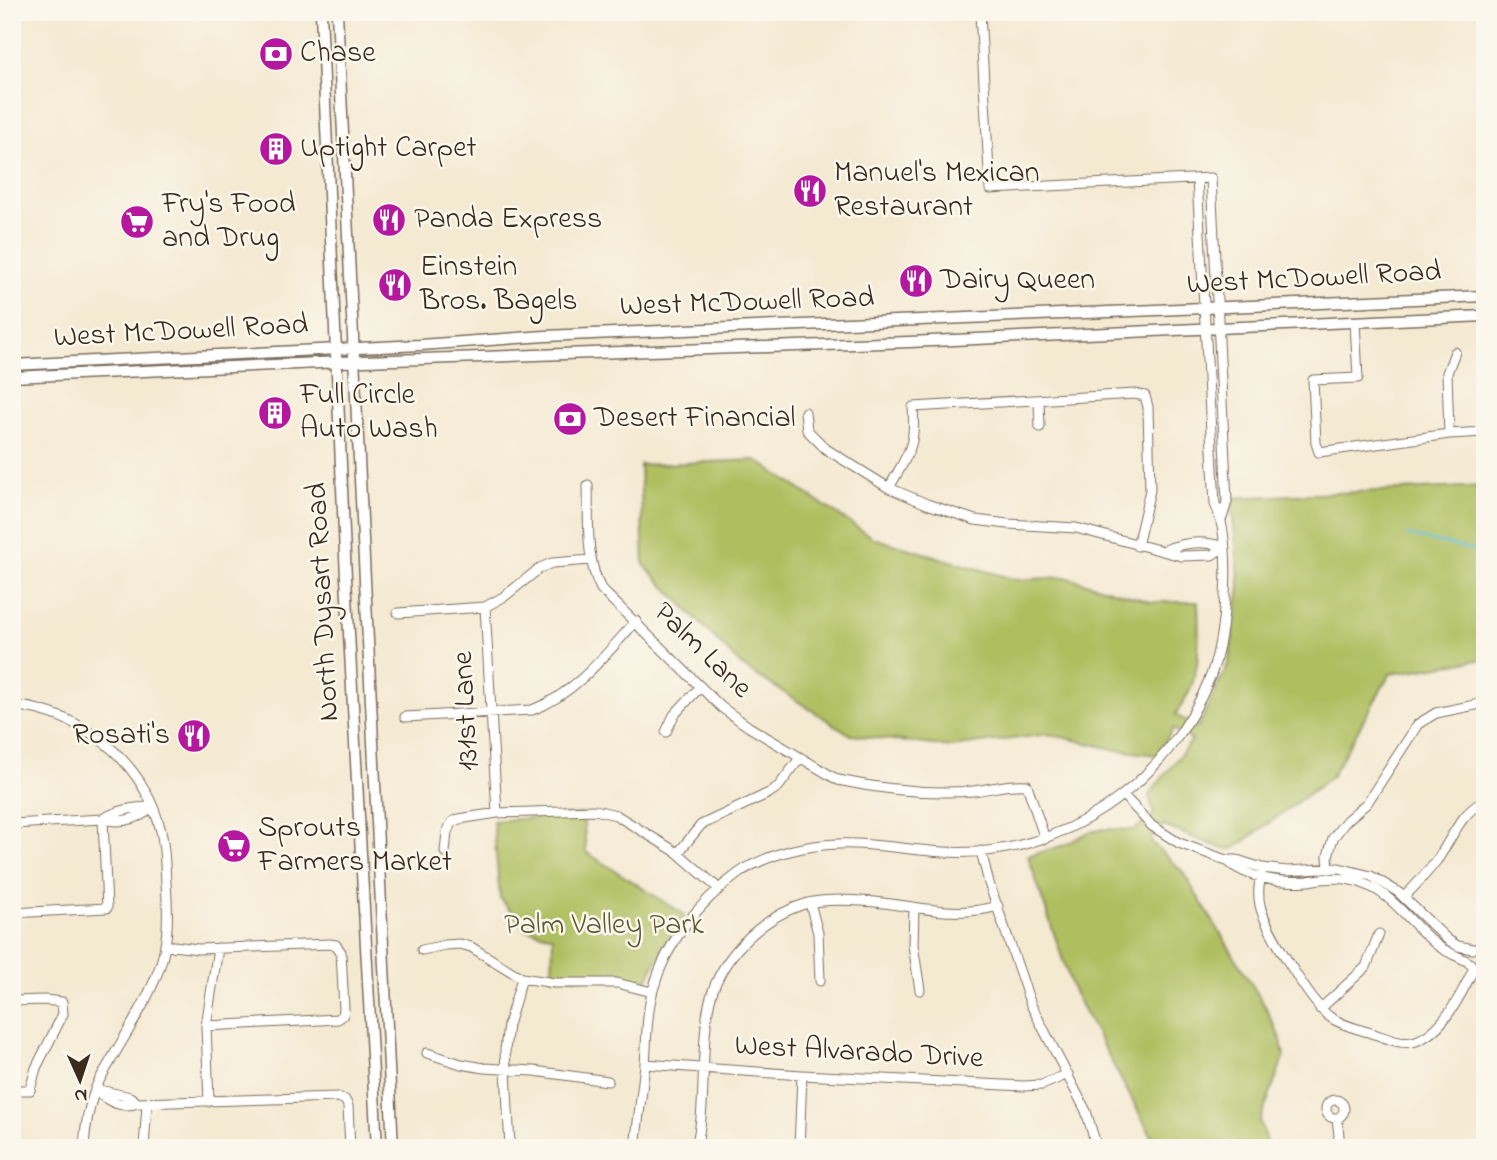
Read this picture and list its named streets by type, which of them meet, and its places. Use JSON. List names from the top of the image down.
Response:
{
  "streets": {
    "main road": ["West McDowell Road", "North Dysart Road"],
    "street": ["Palm Lane", "131st Lane", "West Alvarado Drive"]
  },
  "crossings": [
    ["West McDowell Road", "North Dysart Road"]
  ],
  "parks": ["Palm Valley Park"],
  "places": {
    "bank": ["Chase", "Desert Financial"],
    "building": ["Uptight Carpet", "Full Circle Auto Wash"],
    "restaurant": [
      "Manuel's Mexican Restaurant",
      "Panda Express",
      "Dairy Queen",
      "Einstein Bros. Bagels",
      "Rosati's"
    ],
    "supermarket": ["Fry's Food and Drug", "Sprouts Farmers Market"]
  },
  "north": "bottom"
}
